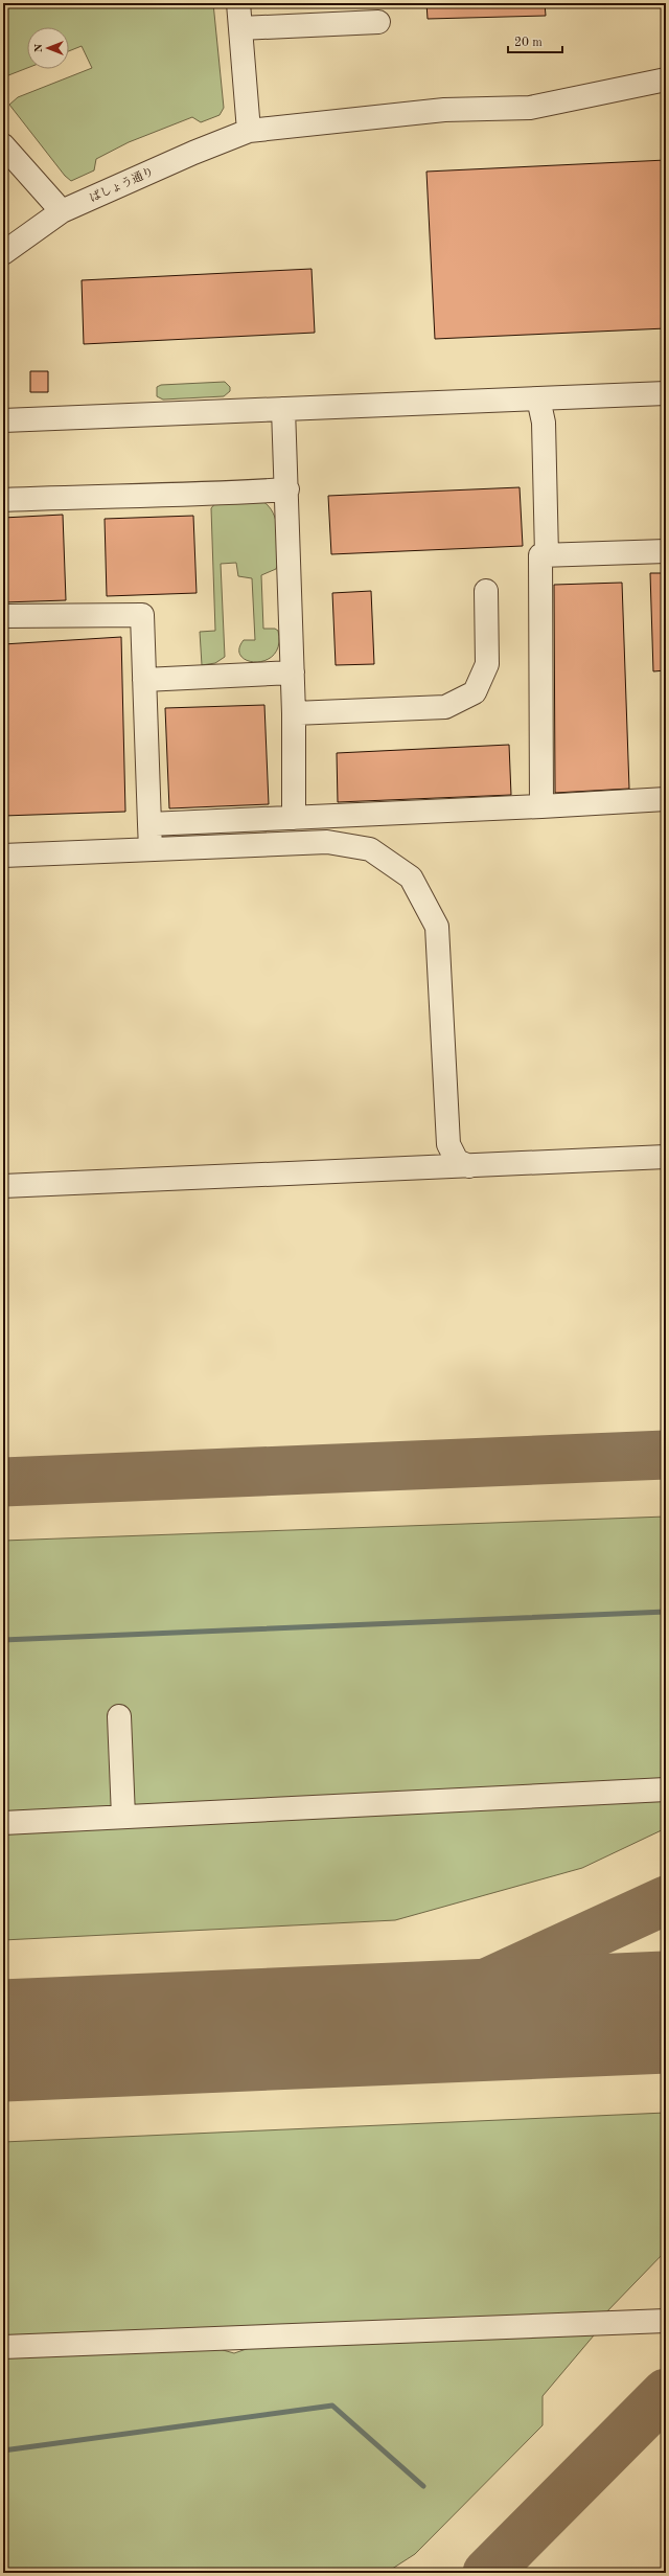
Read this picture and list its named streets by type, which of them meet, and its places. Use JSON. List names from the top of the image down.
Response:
{
  "streets": {
    "lane": ["ばしょう通り"]
  },
  "scale_bar": "20 m",
  "north": "left"
}
